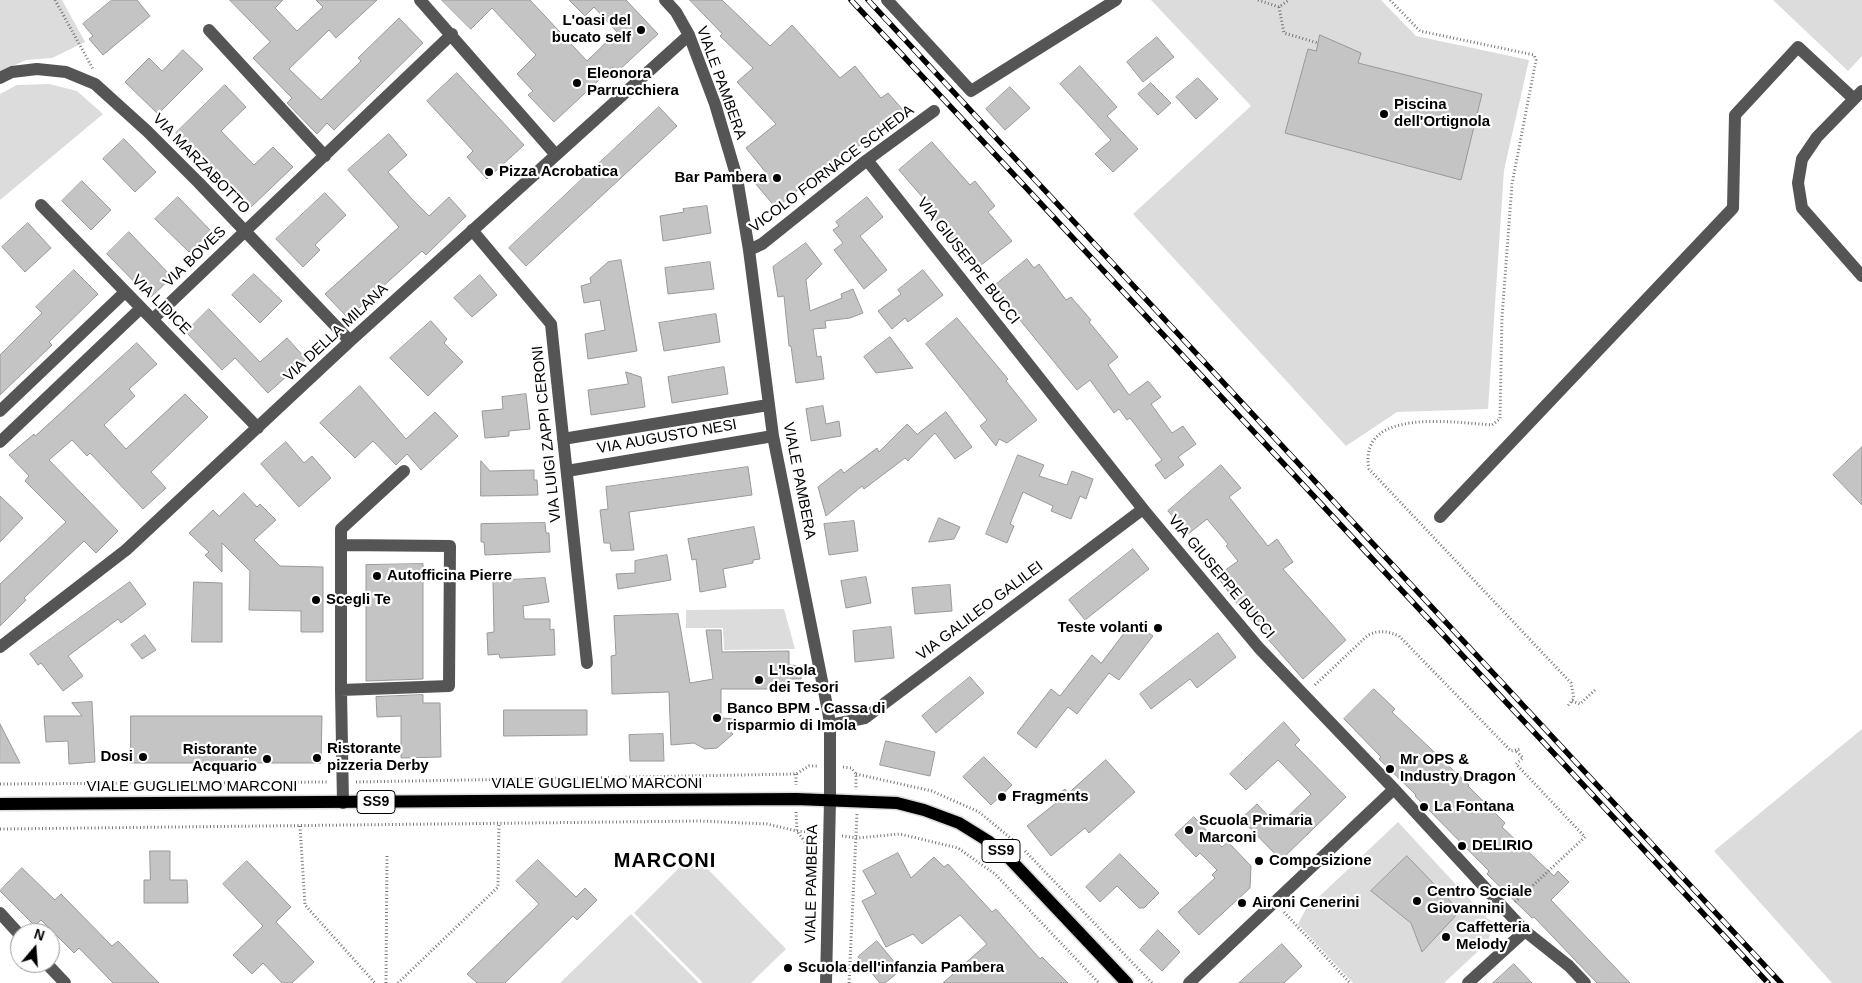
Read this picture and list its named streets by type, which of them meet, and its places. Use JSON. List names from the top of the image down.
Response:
{
  "streets": {
    "main road": ["VIALE GUGLIELMO MARCONI", "SS9"],
    "street": [
      "VIALE PAMBERA",
      "VIA MARZABOTTO",
      "VICOLO FORNACE SCHEDA",
      "VIA BOVES",
      "VIA GIUSEPPE BUCCI",
      "VIA LIDICE",
      "VIA DELLA MILANA",
      "VIA LUIGI ZAPPI CERONI",
      "VIA AUGUSTO NESI",
      "VIA GALILEO GALILEI"
    ]
  },
  "crossings": [
    ["VIALE PAMBERA", "VICOLO FORNACE SCHEDA"],
    ["VIALE PAMBERA", "VIA DELLA MILANA"],
    ["VIALE PAMBERA", "VIA AUGUSTO NESI"],
    ["VIALE PAMBERA", "VIA GALILEO GALILEI"],
    ["VIALE PAMBERA", "VIALE GUGLIELMO MARCONI"],
    ["VIA MARZABOTTO", "VIA BOVES"],
    ["VIA MARZABOTTO", "VIA DELLA MILANA"],
    ["VICOLO FORNACE SCHEDA", "VIA GIUSEPPE BUCCI"],
    ["VIA BOVES", "VIA LIDICE"],
    ["VIA GIUSEPPE BUCCI", "VIA GALILEO GALILEI"],
    ["VIA LIDICE", "VIA DELLA MILANA"],
    ["VIA DELLA MILANA", "VIA LUIGI ZAPPI CERONI"],
    ["VIA LUIGI ZAPPI CERONI", "VIA AUGUSTO NESI"]
  ],
  "districts": ["MARCONI"],
  "places": [
    "L'oasi del bucato self",
    "Eleonora Parrucchiera",
    "Piscina dell'Ortignola",
    "Pizza Acrobatica",
    "Bar Pambera",
    "Autofficina Pierre",
    "Scegli Te",
    "Teste volanti",
    "L'Isola dei Tesori",
    "Banco BPM - Cassa di risparmio di Imola",
    "Dosi",
    "Ristorante pizzeria Derby",
    "Ristorante Acquario",
    "Mr OPS & Industry Dragon",
    "Fragments",
    "La Fontana",
    "Scuola Primaria Marconi",
    "DELIRIO",
    "Composizione",
    "Centro Sociale Giovannini",
    "Aironi Cenerini",
    "Caffetteria Melody",
    "Scuola dell'infanzia Pambera"
  ],
  "north": "top"
}
